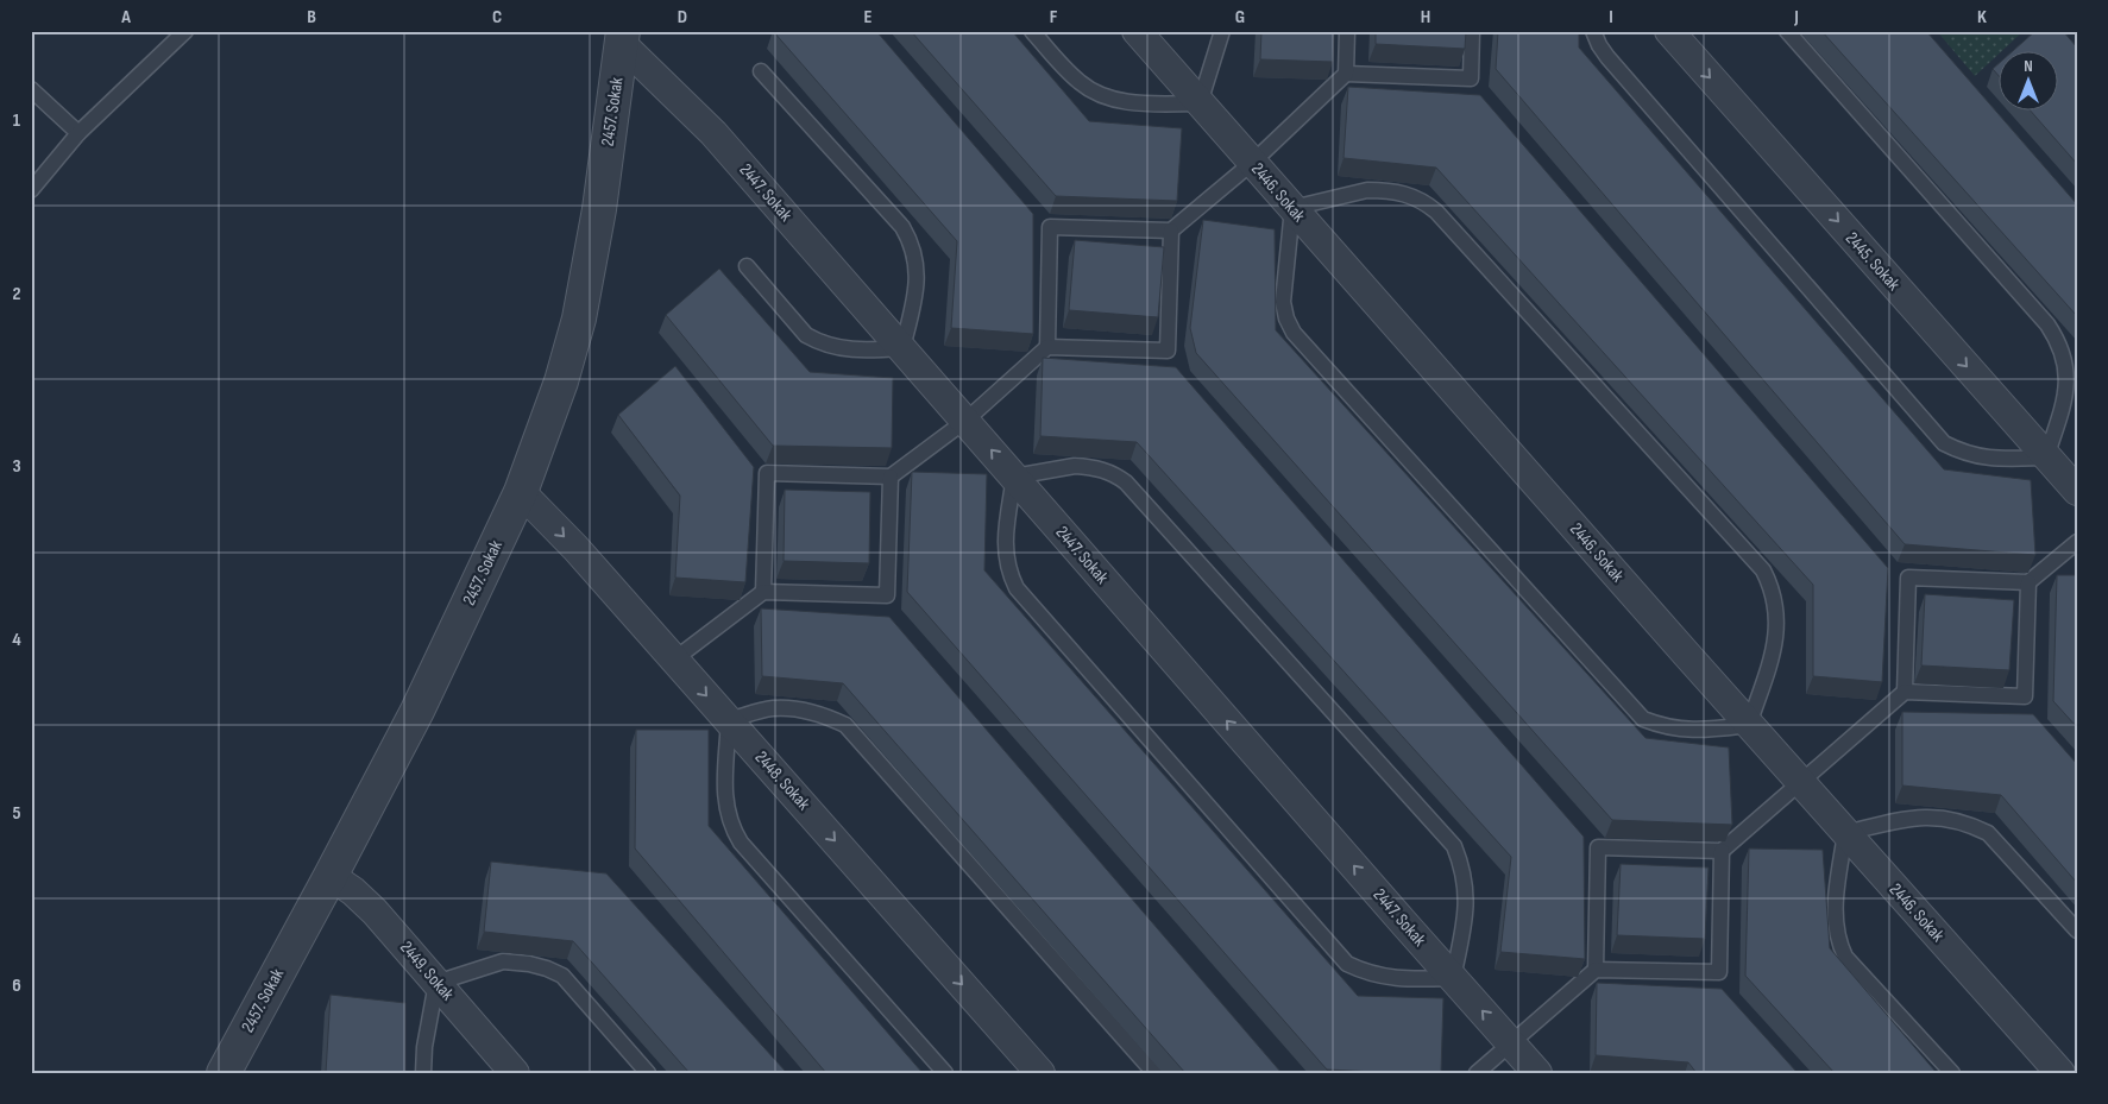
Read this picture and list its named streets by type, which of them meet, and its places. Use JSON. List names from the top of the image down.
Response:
{
  "streets": {
    "street": [
      "2457. Sokak",
      "2447. Sokak",
      "2446. Sokak",
      "2445. Sokak",
      "2448. Sokak",
      "2449. Sokak"
    ]
  },
  "crossings": [
    ["2457. Sokak", "2447. Sokak"],
    ["2457. Sokak", "2448. Sokak"],
    ["2457. Sokak", "2449. Sokak"]
  ],
  "one_way": ["2447. Sokak", "2445. Sokak", "2448. Sokak"],
  "north": "top",
  "grid": {
    "columns": [
      "A",
      "B",
      "C",
      "D",
      "E",
      "F",
      "G",
      "H",
      "I",
      "J",
      "K"
    ],
    "rows": [
      "1",
      "2",
      "3",
      "4",
      "5",
      "6"
    ]
  }
}
